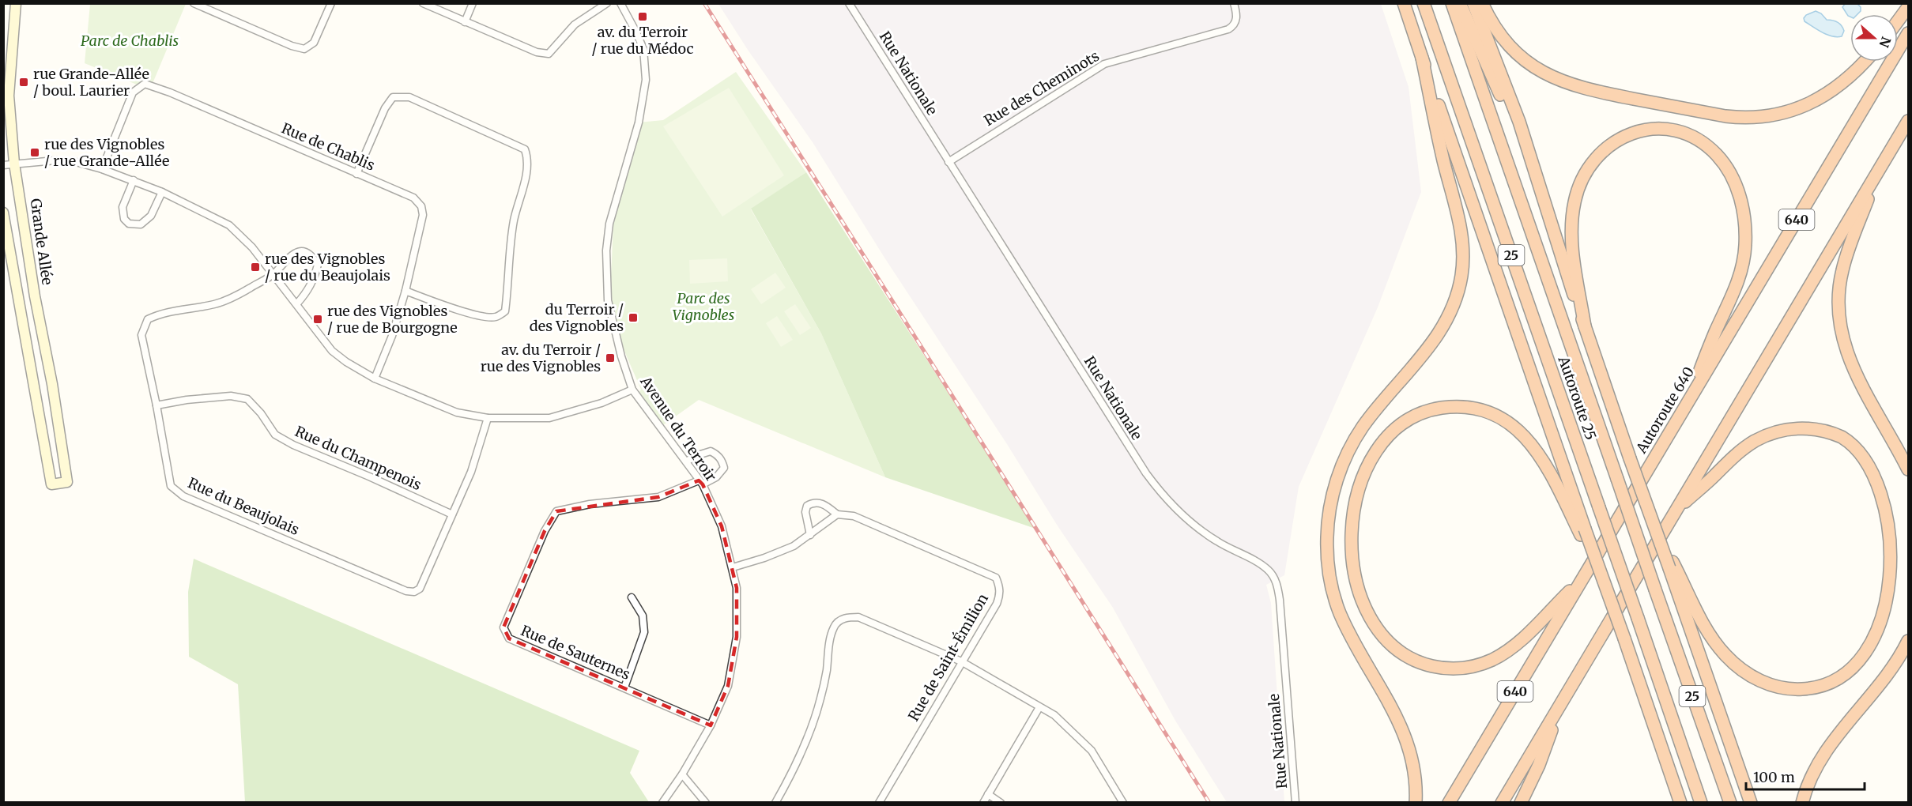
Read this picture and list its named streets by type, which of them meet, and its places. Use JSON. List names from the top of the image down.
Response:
{
  "streets": {
    "highway": [
      "640",
      "25",
      "Autoroute 25",
      "Autoroute 640"
    ],
    "street": [
      "Rue Nationale",
      "Rue des Cheminots",
      "Rue de Chablis",
      "Grande Allée",
      "Avenue du Terroir",
      "Rue du Champenois",
      "Rue du Beaujolais",
      "Rue de Sauternes",
      "Rue de Saint-Émilion"
    ]
  },
  "crossings": [
    ["Rue Nationale", "Rue des Cheminots"],
    ["Avenue du Terroir", "Rue de Sauternes"],
    ["Rue du Champenois", "Rue du Beaujolais"]
  ],
  "parks": ["Parc de Chablis", "Parc des Vignobles"],
  "places": {
    "transit": [
      "av. du Terroir / rue du Médoc",
      "rue Grande-Allée / boul. Laurier",
      "rue des Vignobles / rue Grande-Allée",
      "rue des Vignobles / rue du Beaujolais",
      "du Terroir / des Vignobles",
      "rue des Vignobles / rue de Bourgogne",
      "av. du Terroir / rue des Vignobles"
    ]
  },
  "scale_bar": "100 m",
  "north": "right"
}
